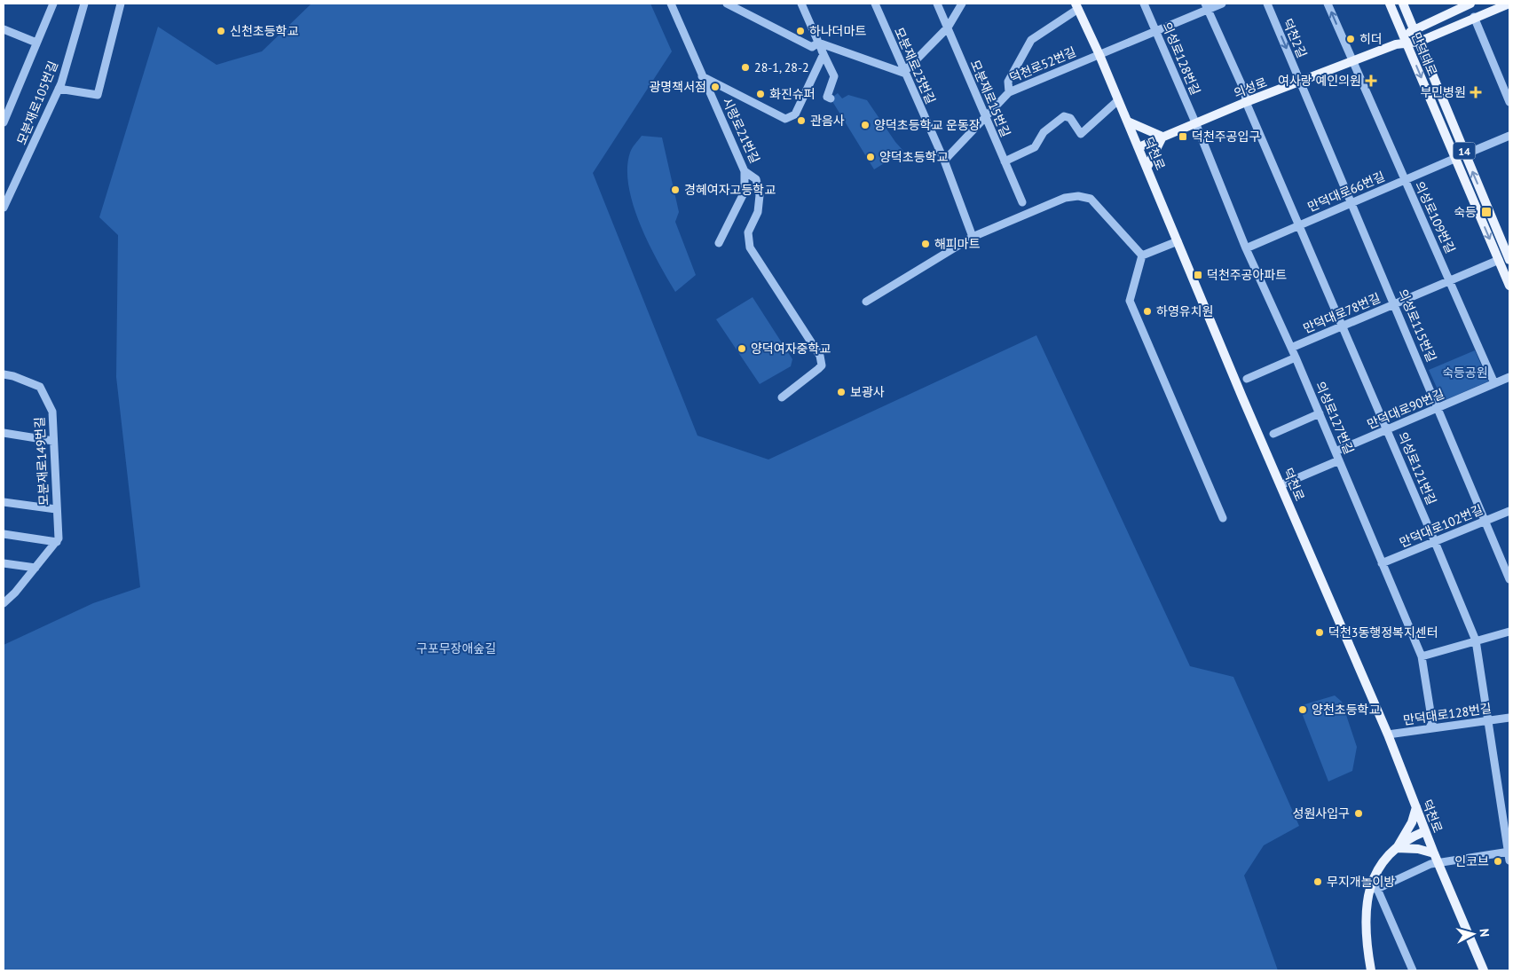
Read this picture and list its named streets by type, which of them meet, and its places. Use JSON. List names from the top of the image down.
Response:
{
  "streets": {
    "main road": [
      "만덕대로",
      "의성로",
      "14",
      "덕천로"
    ],
    "street": [
      "덕천2길",
      "의성로128번길",
      "덕천로52번길",
      "모분재로23번길",
      "모분재로15번길",
      "모분재로105번길",
      "시랑로21번길",
      "만덕대로66번길",
      "의성로109번길",
      "만덕대로78번길",
      "의성로115번길",
      "만덕대로90번길",
      "의성로127번길",
      "모분재로149번길",
      "의성로121번길",
      "만덕대로102번길",
      "만덕대로128번길"
    ]
  },
  "crossings": [
    ["덕천2길", "의성로"],
    ["덕천2길", "의성로115번길"],
    ["만덕대로", "의성로"],
    ["만덕대로", "만덕대로66번길"],
    ["만덕대로", "만덕대로78번길"],
    ["의성로128번길", "덕천로52번길"],
    ["의성로128번길", "의성로"],
    ["의성로128번길", "의성로127번길"],
    ["덕천로52번길", "모분재로23번길"],
    ["덕천로52번길", "모분재로15번길"],
    ["덕천로52번길", "덕천로"],
    ["덕천로52번길", "의성로121번길"],
    ["의성로", "덕천로"],
    ["의성로", "의성로109번길"],
    ["의성로", "의성로115번길"],
    ["의성로", "의성로127번길"],
    ["의성로", "의성로121번길"],
    ["덕천로", "만덕대로128번길"],
    ["만덕대로66번길", "의성로109번길"],
    ["만덕대로66번길", "의성로115번길"],
    ["만덕대로66번길", "의성로127번길"],
    ["만덕대로66번길", "의성로121번길"],
    ["의성로109번길", "만덕대로78번길"],
    ["의성로109번길", "만덕대로90번길"],
    ["만덕대로78번길", "의성로115번길"],
    ["만덕대로78번길", "의성로127번길"],
    ["만덕대로78번길", "의성로121번길"],
    ["의성로115번길", "만덕대로90번길"],
    ["의성로115번길", "만덕대로102번길"],
    ["만덕대로90번길", "의성로127번길"],
    ["만덕대로90번길", "의성로121번길"],
    ["의성로127번길", "만덕대로102번길"],
    ["의성로127번길", "만덕대로128번길"],
    ["의성로121번길", "만덕대로102번길"],
    ["의성로121번길", "만덕대로128번길"]
  ],
  "one_way": ["덕천2길"],
  "parks": ["숙등공원", "구포무장애숲길"],
  "places": {
    "other": [
      "신천초등학교",
      "하나더마트",
      "히더",
      "28-1, 28-2",
      "광명책서점",
      "화진슈퍼",
      "관음사",
      "양덕초등학교 운동장",
      "양덕초등학교",
      "경혜여자고등학교",
      "해피마트",
      "하영유치원",
      "양덕여자중학교",
      "보광사",
      "덕천3동행정복지센터",
      "양천초등학교",
      "성원사입구",
      "인코브",
      "무지개놀이방"
    ],
    "health": ["여사랑 예인의원", "부민병원"],
    "transit": ["덕천주공입구", "숙등", "덕천주공아파트"]
  },
  "north": "right"
}
